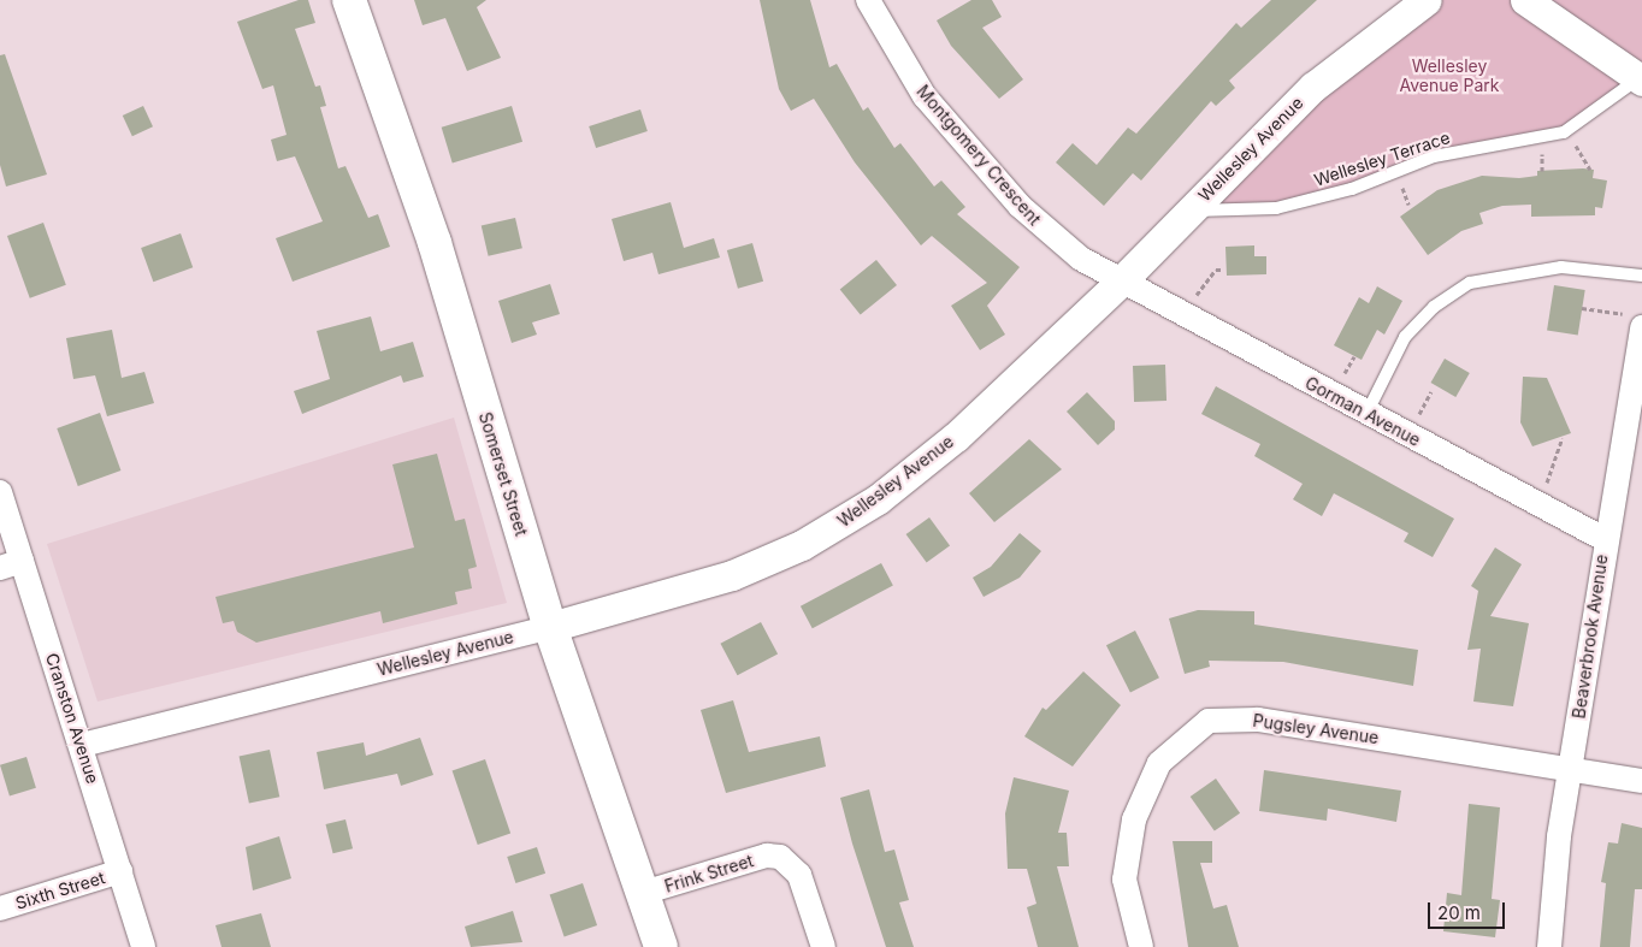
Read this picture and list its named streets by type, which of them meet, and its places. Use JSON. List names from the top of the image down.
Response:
{
  "streets": {
    "main road": ["Somerset Street"],
    "street": [
      "Wellesley Avenue",
      "Montgomery Crescent",
      "Gorman Avenue",
      "Beaverbrook Avenue",
      "Cranston Avenue",
      "Pugsley Avenue",
      "Frink Street",
      "Sixth Street"
    ],
    "lane": ["Wellesley Terrace"]
  },
  "crossings": [
    ["Wellesley Avenue", "Montgomery Crescent"],
    ["Wellesley Avenue", "Wellesley Terrace"],
    ["Wellesley Avenue", "Gorman Avenue"],
    ["Wellesley Avenue", "Somerset Street"],
    ["Wellesley Avenue", "Cranston Avenue"],
    ["Montgomery Crescent", "Gorman Avenue"],
    ["Gorman Avenue", "Beaverbrook Avenue"],
    ["Somerset Street", "Frink Street"],
    ["Beaverbrook Avenue", "Pugsley Avenue"],
    ["Cranston Avenue", "Sixth Street"]
  ],
  "parks": ["Wellesley Avenue Park"],
  "scale_bar": "20 m"
}
